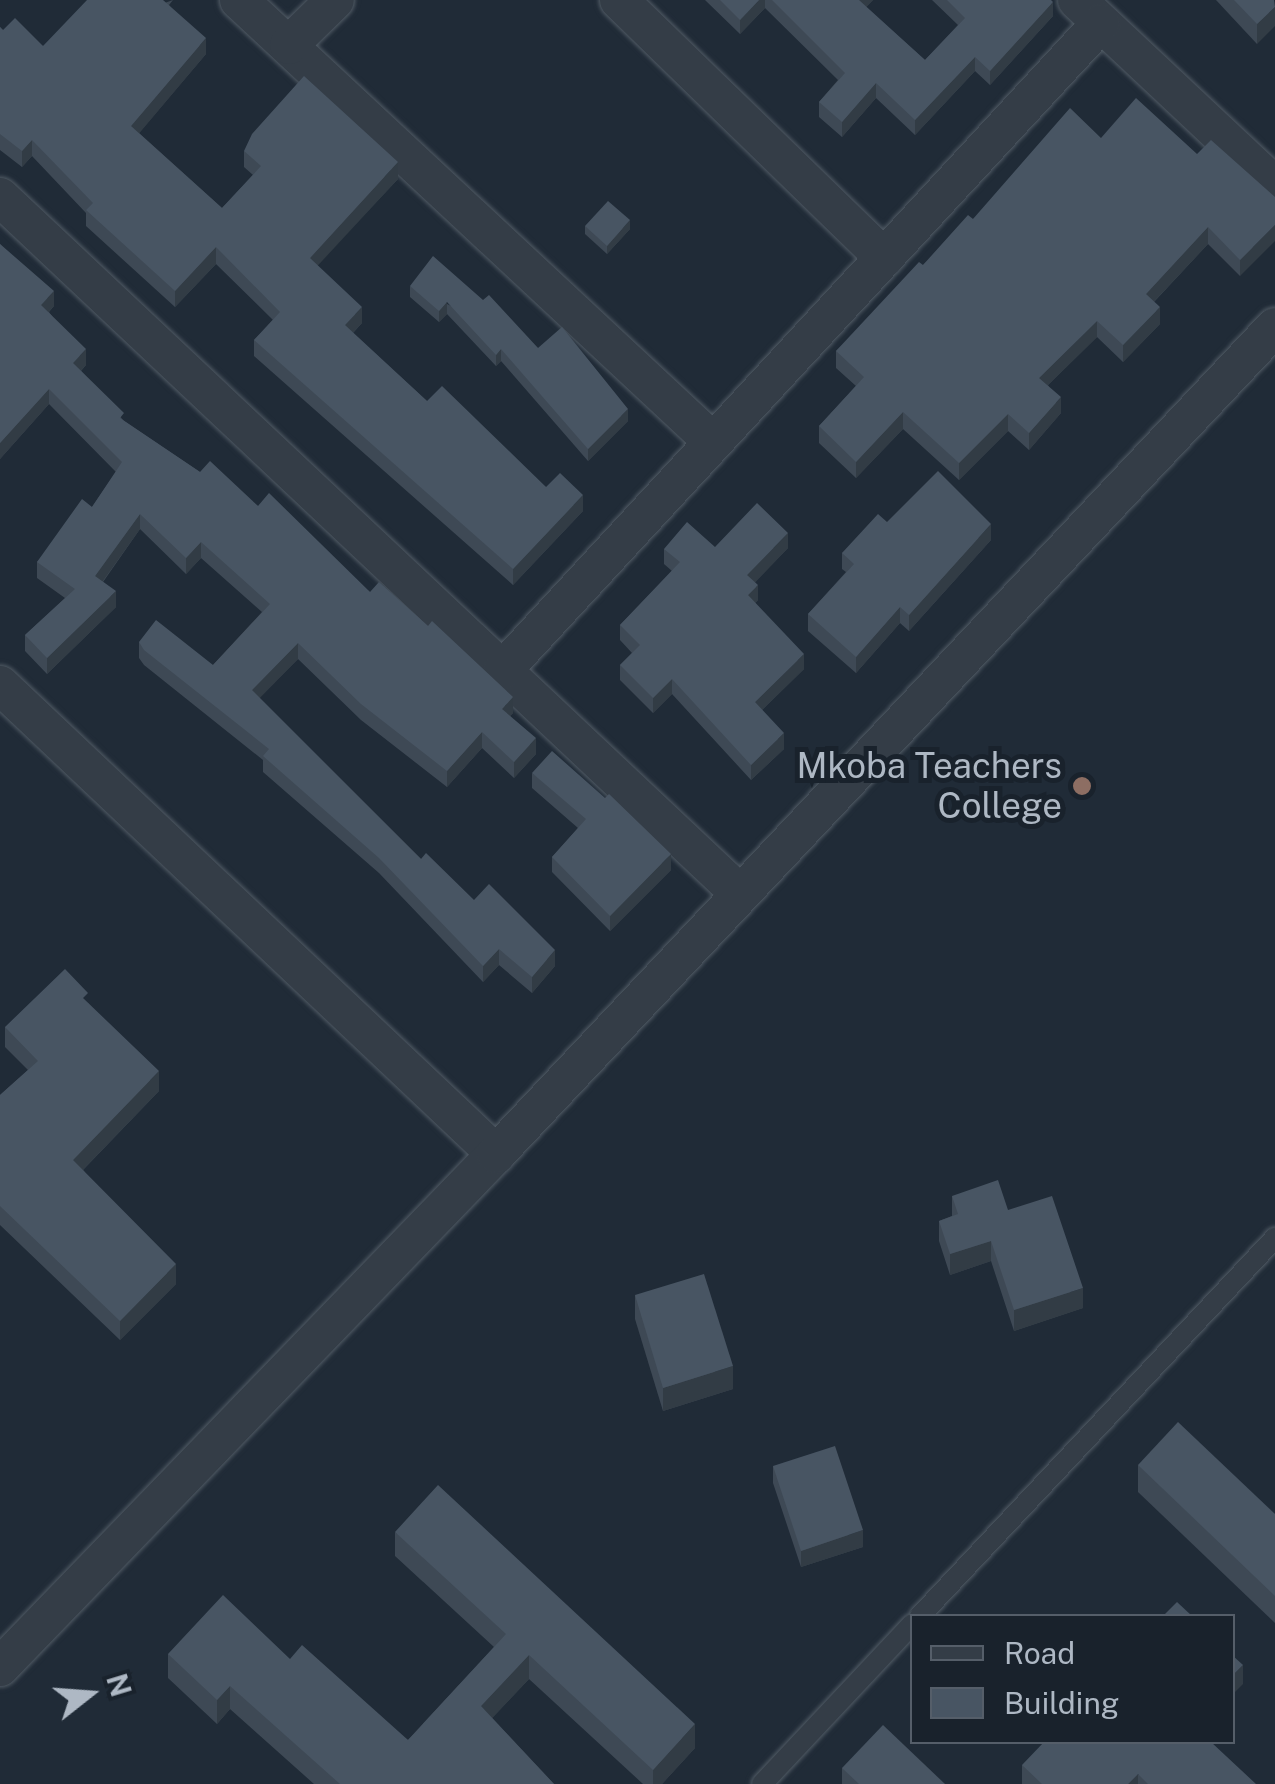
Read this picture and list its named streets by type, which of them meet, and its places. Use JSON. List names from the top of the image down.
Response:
{
  "places": ["Mkoba Teachers College"],
  "legend": ["Road", "Building"],
  "north": "right"
}
